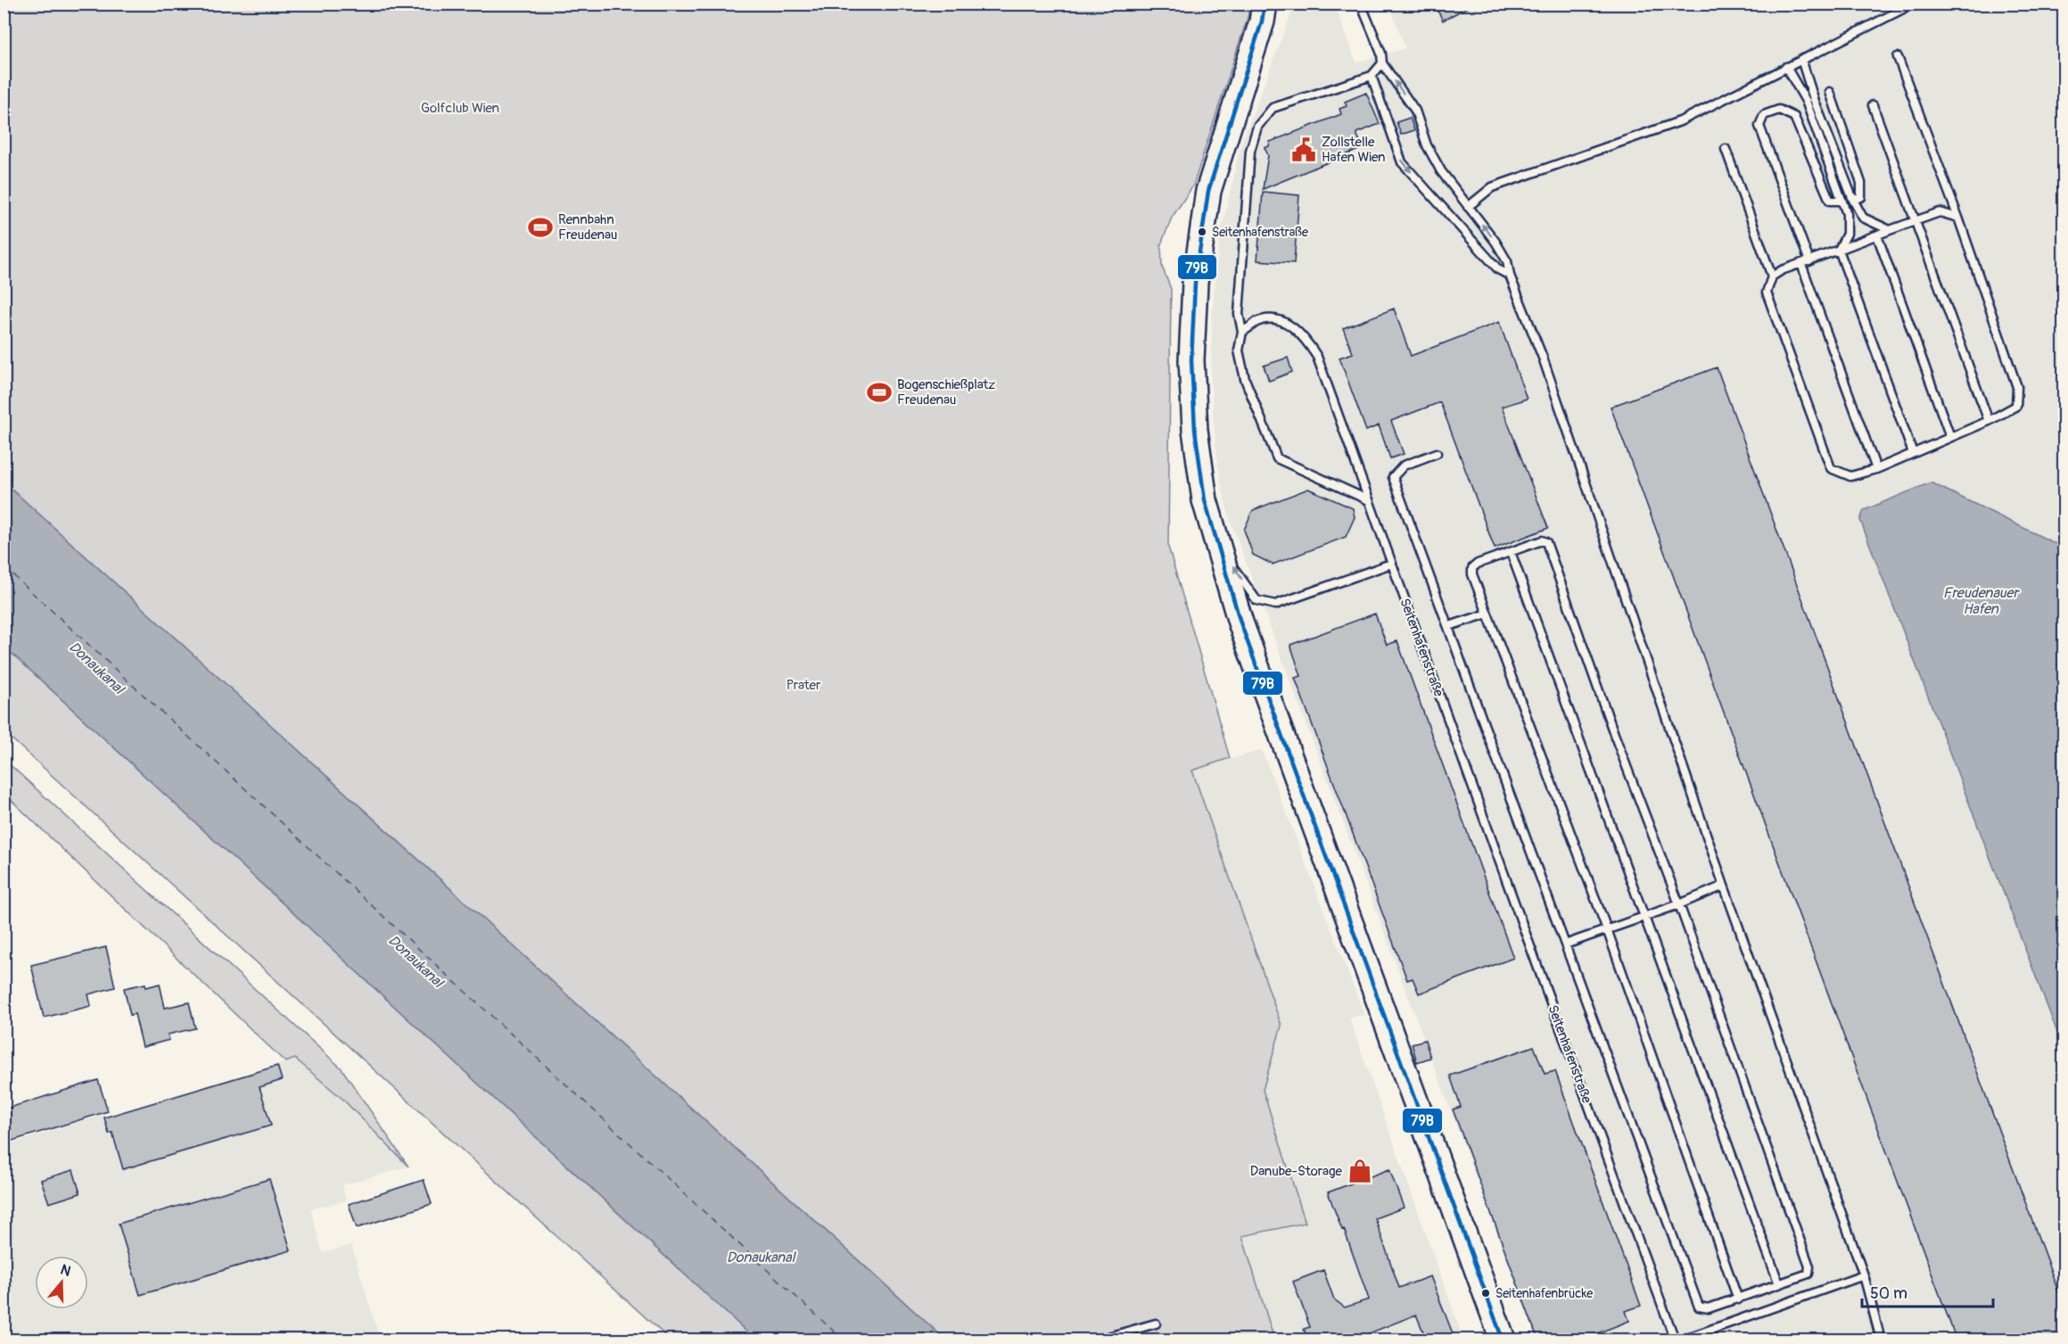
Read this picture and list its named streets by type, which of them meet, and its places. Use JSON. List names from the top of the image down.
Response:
{
  "streets": {
    "lane": ["Seitenhafenstraße"]
  },
  "water": ["Freudenauer Hafen", "Donaukanal"],
  "parks": ["Golfclub Wien", "Prater"],
  "places": {
    "public building": ["Zollstelle Hafen Wien"],
    "sports": ["Rennbahn Freudenau", "Bogenschießplatz Freudenau"],
    "other": ["Seitenhafenstraße", "Seitenhafenbrücke"],
    "shop": ["Danube-Storage"]
  },
  "lines": ["transit line 79B"],
  "scale_bar": "50 m",
  "north": "top"
}
